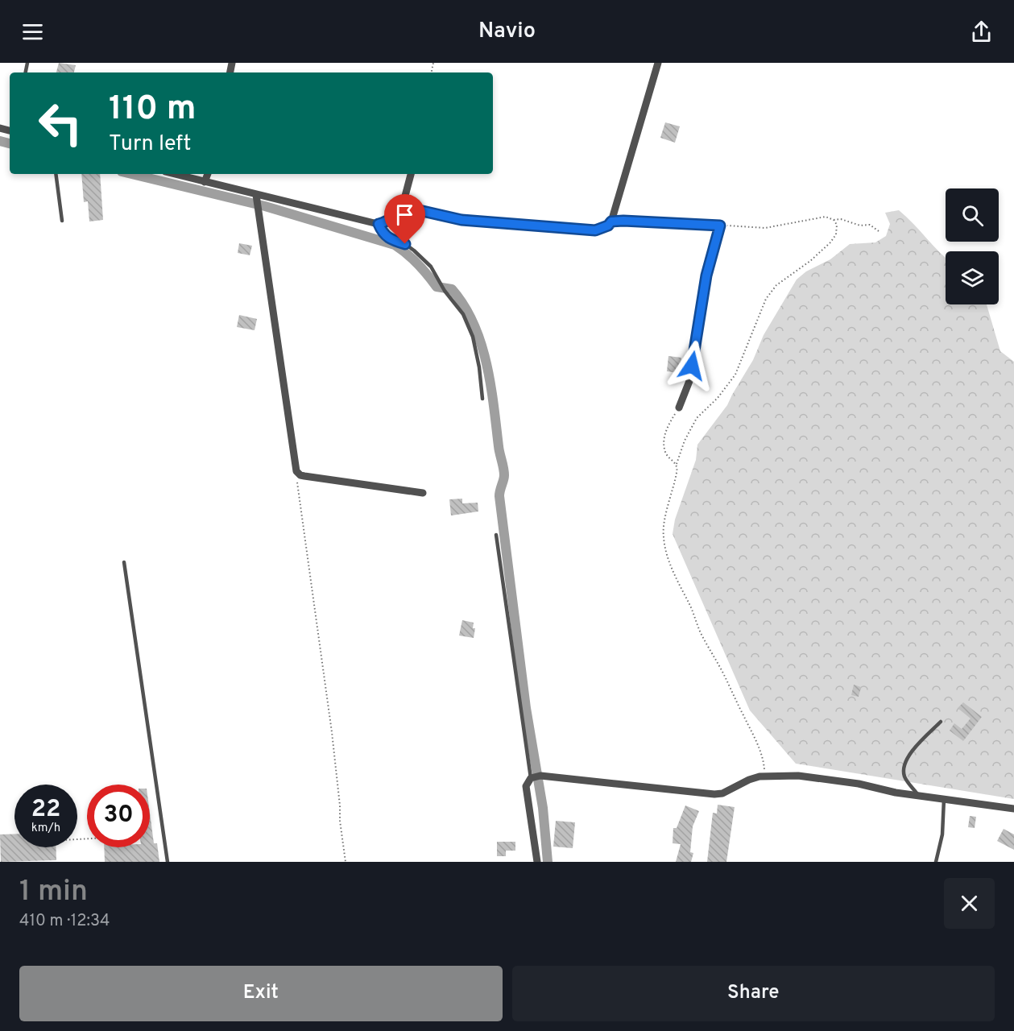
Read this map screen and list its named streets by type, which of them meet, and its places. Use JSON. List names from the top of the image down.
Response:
{
  "page": {
    "header": "Navio",
    "turn": ["110 m", "Turn left"],
    "speed": "22 km/h",
    "limit": "30",
    "heading": ["1 min", "410 m · 12:34"],
    "buttons": ["Exit", "Share"]
  }
}
